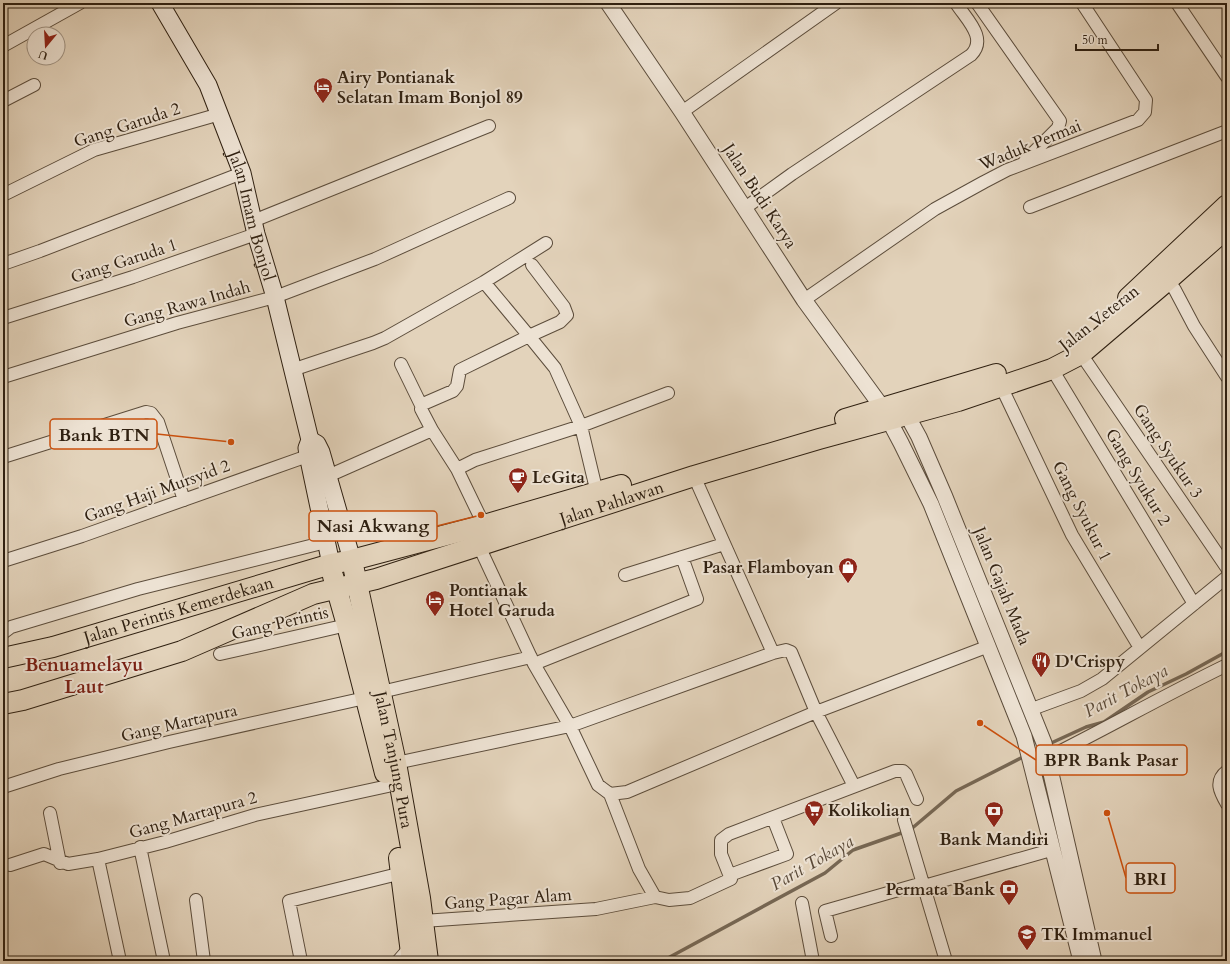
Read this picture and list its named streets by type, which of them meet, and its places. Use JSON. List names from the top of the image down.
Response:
{
  "streets": {
    "highway": [
      "Jalan Veteran",
      "Jalan Pahlawan",
      "Jalan Perintis Kemerdekaan",
      "Jalan Tanjung Pura"
    ],
    "main road": ["Jalan Imam Bonjol"],
    "street": [
      "Gang Garuda 2",
      "Waduk Permai",
      "Jalan Budi Karya",
      "Gang Garuda 1",
      "Gang Rawa Indah",
      "Gang Syukur 3",
      "Gang Syukur 2",
      "Gang Haji Mursyid 2",
      "Gang Syukur 1",
      "Jalan Gajah Mada",
      "Gang Perintis",
      "Gang Martapura",
      "Gang Martapura 2",
      "Gang Pagar Alam"
    ]
  },
  "crossings": [
    ["Gang Garuda 2", "Jalan Imam Bonjol"],
    ["Waduk Permai", "Jalan Budi Karya"],
    ["Jalan Budi Karya", "Jalan Veteran"],
    ["Jalan Budi Karya", "Jalan Pahlawan"],
    ["Jalan Budi Karya", "Jalan Gajah Mada"],
    ["Jalan Imam Bonjol", "Gang Garuda 1"],
    ["Jalan Imam Bonjol", "Gang Rawa Indah"],
    ["Jalan Imam Bonjol", "Gang Haji Mursyid 2"],
    ["Jalan Imam Bonjol", "Jalan Pahlawan"],
    ["Jalan Imam Bonjol", "Jalan Perintis Kemerdekaan"],
    ["Jalan Imam Bonjol", "Jalan Tanjung Pura"],
    ["Jalan Veteran", "Gang Syukur 3"],
    ["Jalan Veteran", "Gang Syukur 2"],
    ["Jalan Veteran", "Jalan Pahlawan"],
    ["Jalan Veteran", "Gang Syukur 1"],
    ["Jalan Veteran", "Jalan Gajah Mada"],
    ["Jalan Pahlawan", "Jalan Gajah Mada"],
    ["Jalan Pahlawan", "Jalan Perintis Kemerdekaan"],
    ["Jalan Pahlawan", "Jalan Tanjung Pura"],
    ["Jalan Perintis Kemerdekaan", "Jalan Tanjung Pura"],
    ["Gang Perintis", "Jalan Tanjung Pura"],
    ["Gang Martapura", "Jalan Tanjung Pura"],
    ["Jalan Tanjung Pura", "Gang Martapura 2"],
    ["Jalan Tanjung Pura", "Gang Pagar Alam"]
  ],
  "districts": ["Benuamelayu Laut"],
  "water": ["Parit Tokaya"],
  "places": {
    "hotel": ["Airy Pontianak Selatan Imam Bonjol 89", "Pontianak Hotel Garuda"],
    "other": [
      "Bank BTN",
      "Nasi Akwang",
      "BPR Bank Pasar",
      "BRI"
    ],
    "cafe": ["LeGita"],
    "shop": ["Pasar Flamboyan"],
    "restaurant": ["D'Crispy"],
    "supermarket": ["Kolikolian"],
    "bank": ["Bank Mandiri", "Permata Bank"],
    "school or university": ["TK Immanuel"]
  },
  "scale_bar": "50 m",
  "north": "bottom"
}
